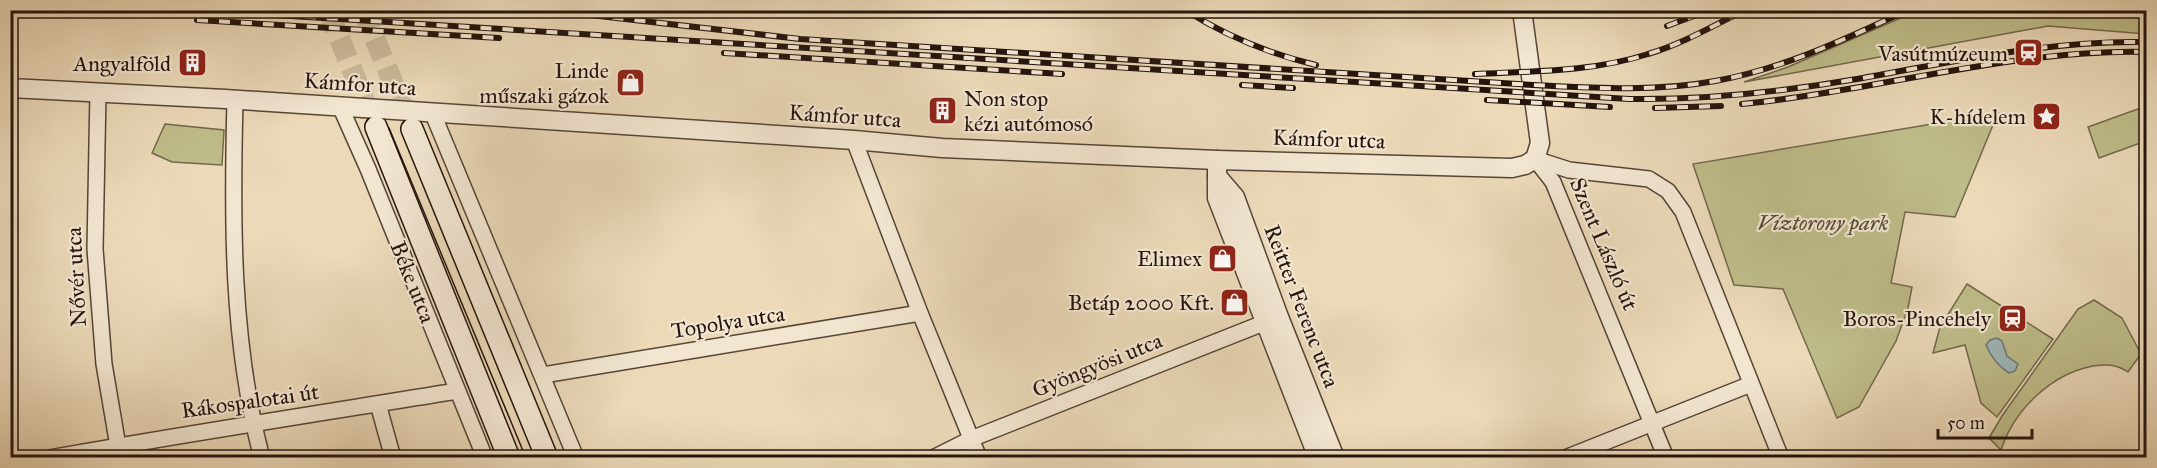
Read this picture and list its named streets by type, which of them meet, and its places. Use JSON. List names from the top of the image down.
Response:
{
  "streets": {
    "main road": ["Béke utca"],
    "street": [
      "Kámfor utca",
      "Szent László út",
      "Nővér utca",
      "Reitter Ferenc utca",
      "Topolya utca",
      "Gyöngyösi utca",
      "Rákospalotai út"
    ]
  },
  "crossings": [
    ["Kámfor utca", "Szent László út"],
    ["Kámfor utca", "Nővér utca"],
    ["Kámfor utca", "Béke utca"],
    ["Kámfor utca", "Reitter Ferenc utca"],
    ["Nővér utca", "Rákospalotai út"],
    ["Béke utca", "Rákospalotai út"],
    ["Reitter Ferenc utca", "Gyöngyösi utca"]
  ],
  "parks": ["Víztorony park"],
  "places": {
    "station": ["Vasútmúzeum", "Boros-Pincehely"],
    "building": ["Angyalföld", "Non stop kézi autómosó"],
    "shop": ["Linde műszaki gázok", "Elimex", "Betáp 2000 Kft."],
    "place": ["K-hídelem"]
  },
  "scale_bar": "50 m"
}
